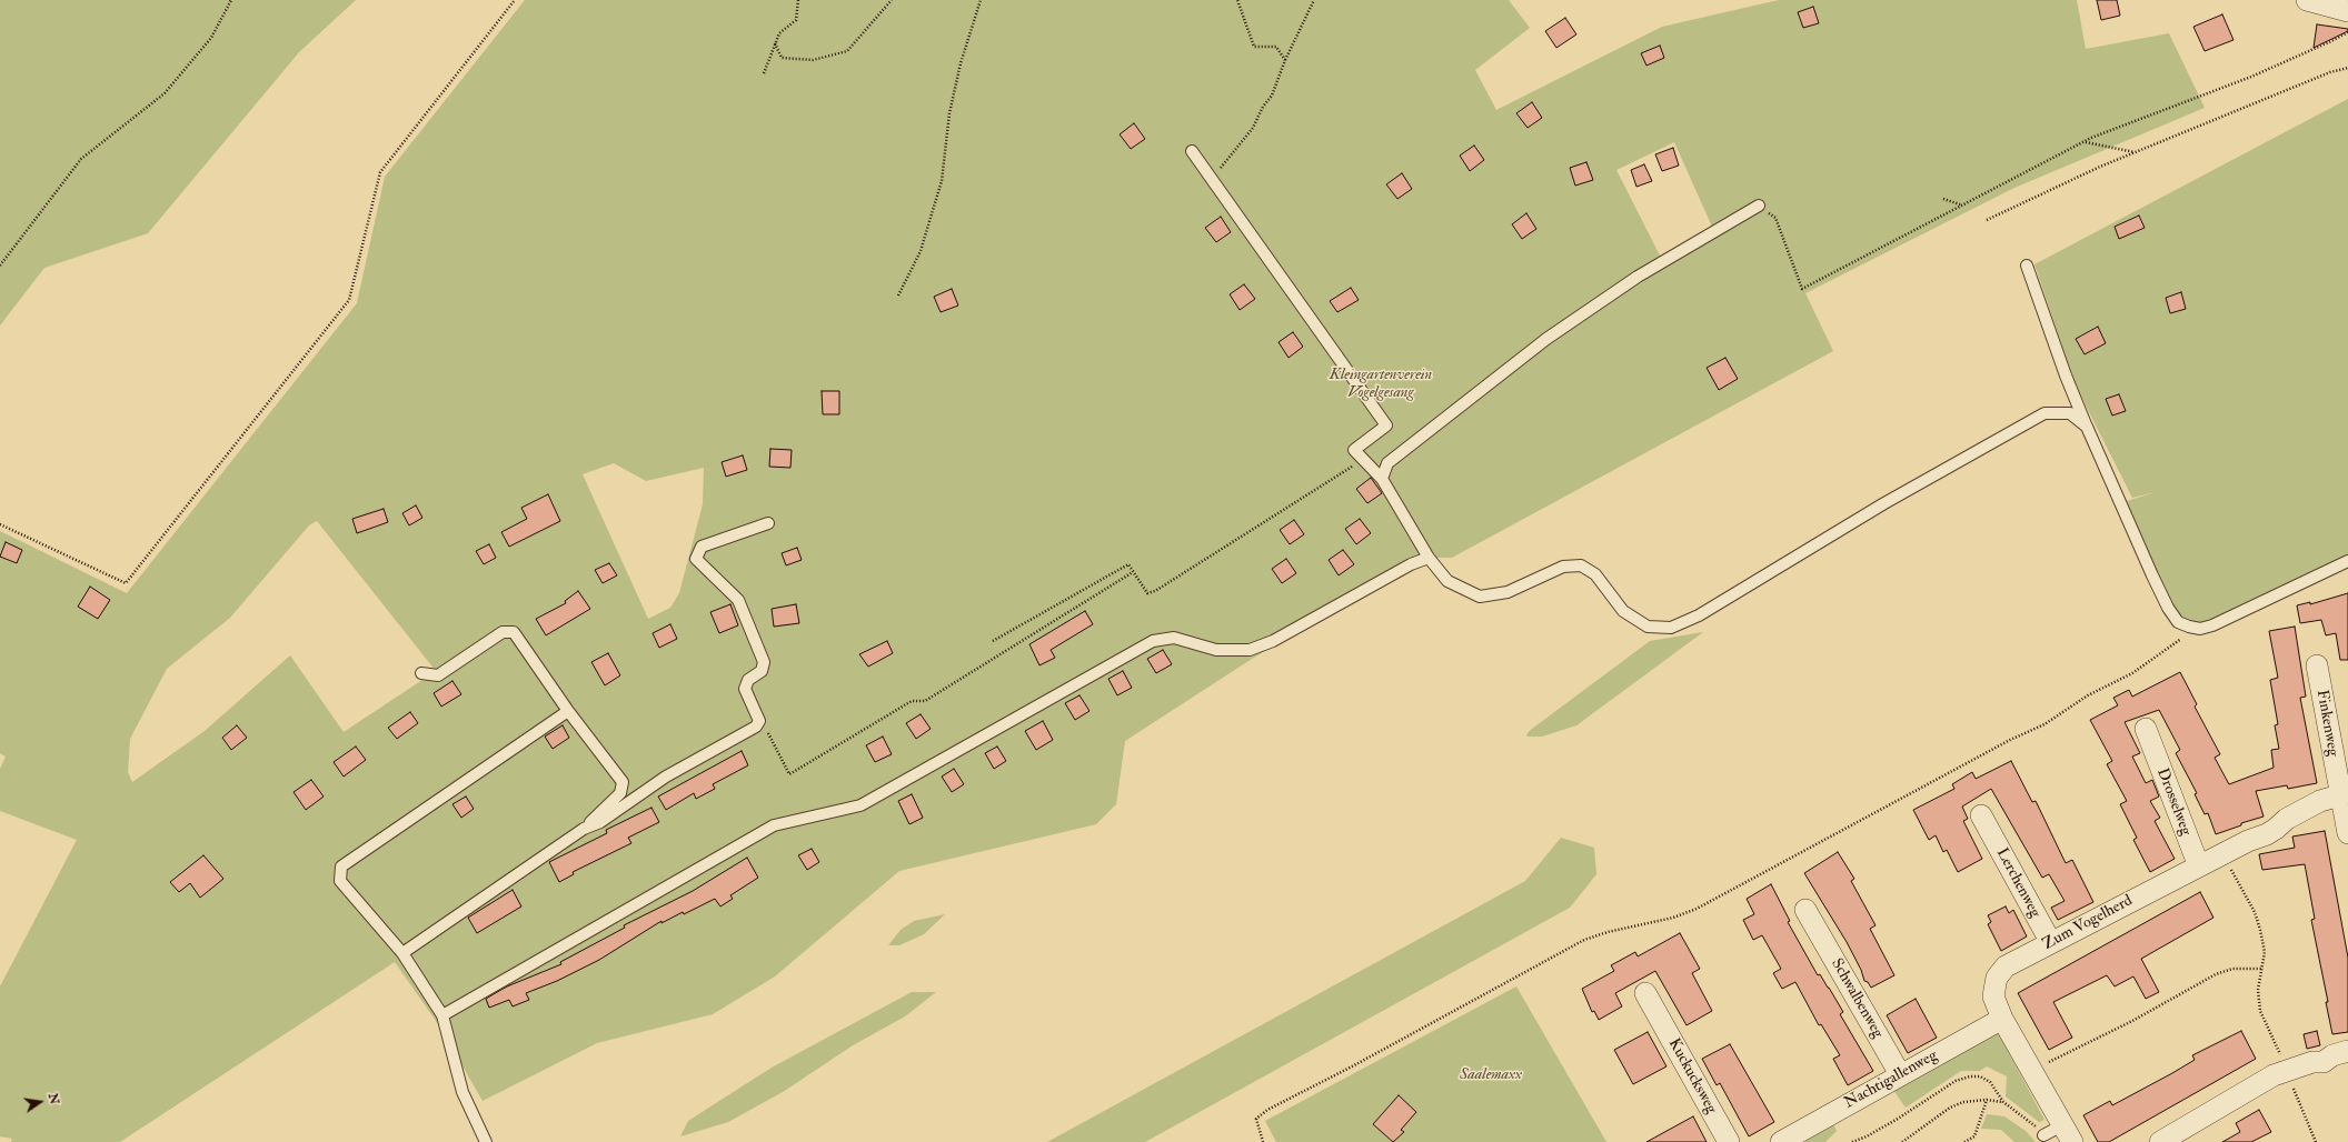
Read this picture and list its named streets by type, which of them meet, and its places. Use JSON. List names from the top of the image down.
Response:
{
  "streets": {
    "street": [
      "Finkenweg",
      "Drosselweg",
      "Lerchenweg",
      "Zum Vogelherd",
      "Schwalbenweg",
      "Kuckucksweg",
      "Nachtigallenweg"
    ]
  },
  "crossings": [
    ["Finkenweg", "Zum Vogelherd"],
    ["Drosselweg", "Zum Vogelherd"],
    ["Lerchenweg", "Zum Vogelherd"],
    ["Zum Vogelherd", "Nachtigallenweg"],
    ["Schwalbenweg", "Nachtigallenweg"]
  ],
  "parks": ["Kleingartenverein Vogelgesang", "Saalemaxx"],
  "north": "right"
}
